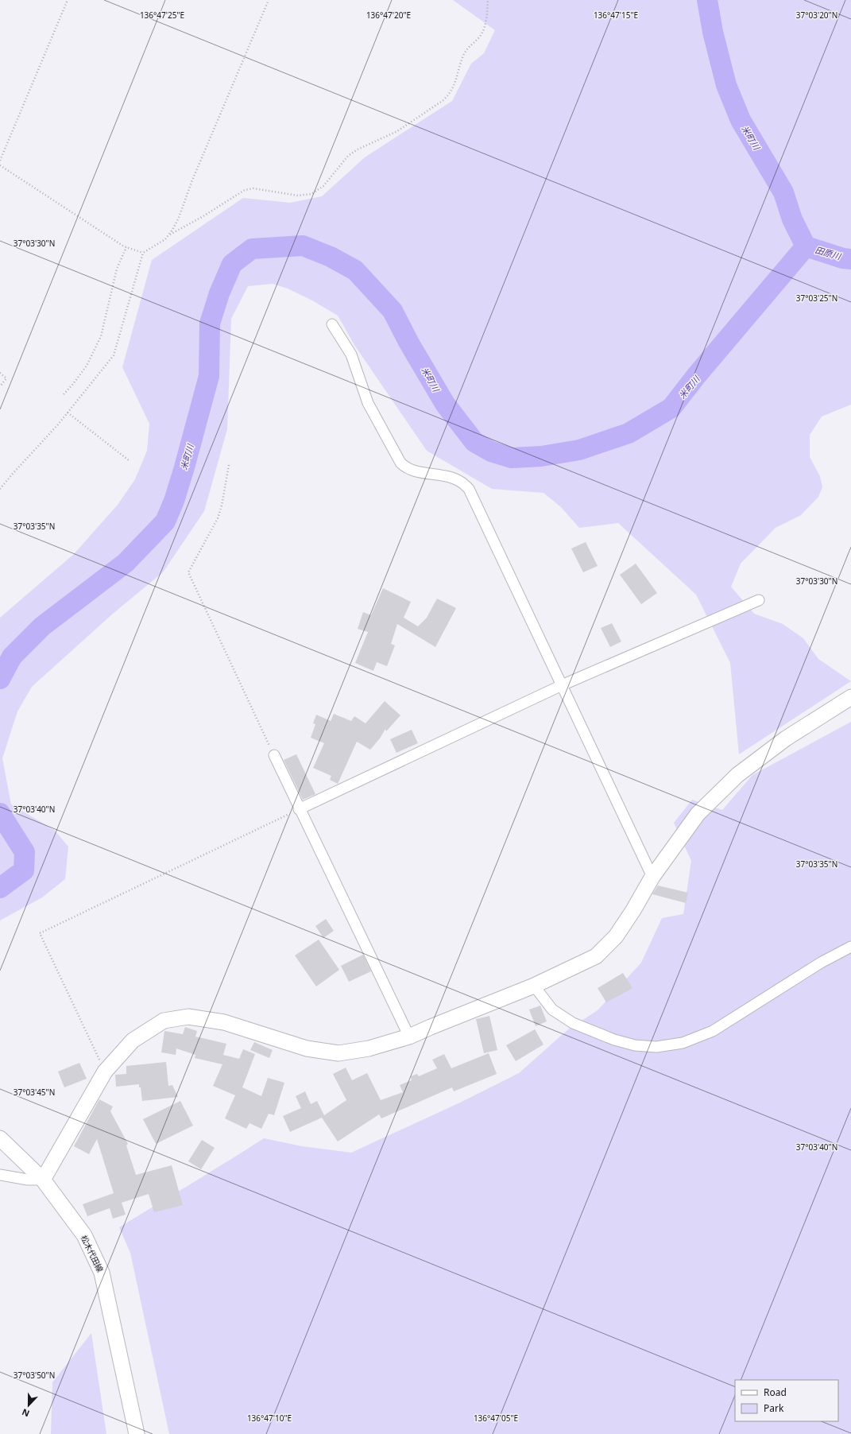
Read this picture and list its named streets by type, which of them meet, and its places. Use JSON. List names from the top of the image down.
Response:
{
  "streets": {
    "street": ["松木代田線"]
  },
  "water": ["米町川", "田原川"],
  "legend": ["Road", "Park"],
  "north": "bottom",
  "coordinates": [
    "136°47'25\"E",
    "136°47'20\"E",
    "136°47'15\"E",
    "37°03'20\"N",
    "37°03'30\"N",
    "37°03'25\"N",
    "37°03'35\"N",
    "37°03'40\"N",
    "37°03'45\"N",
    "37°03'50\"N",
    "136°47'10\"E",
    "136°47'05\"E"
  ]
}
